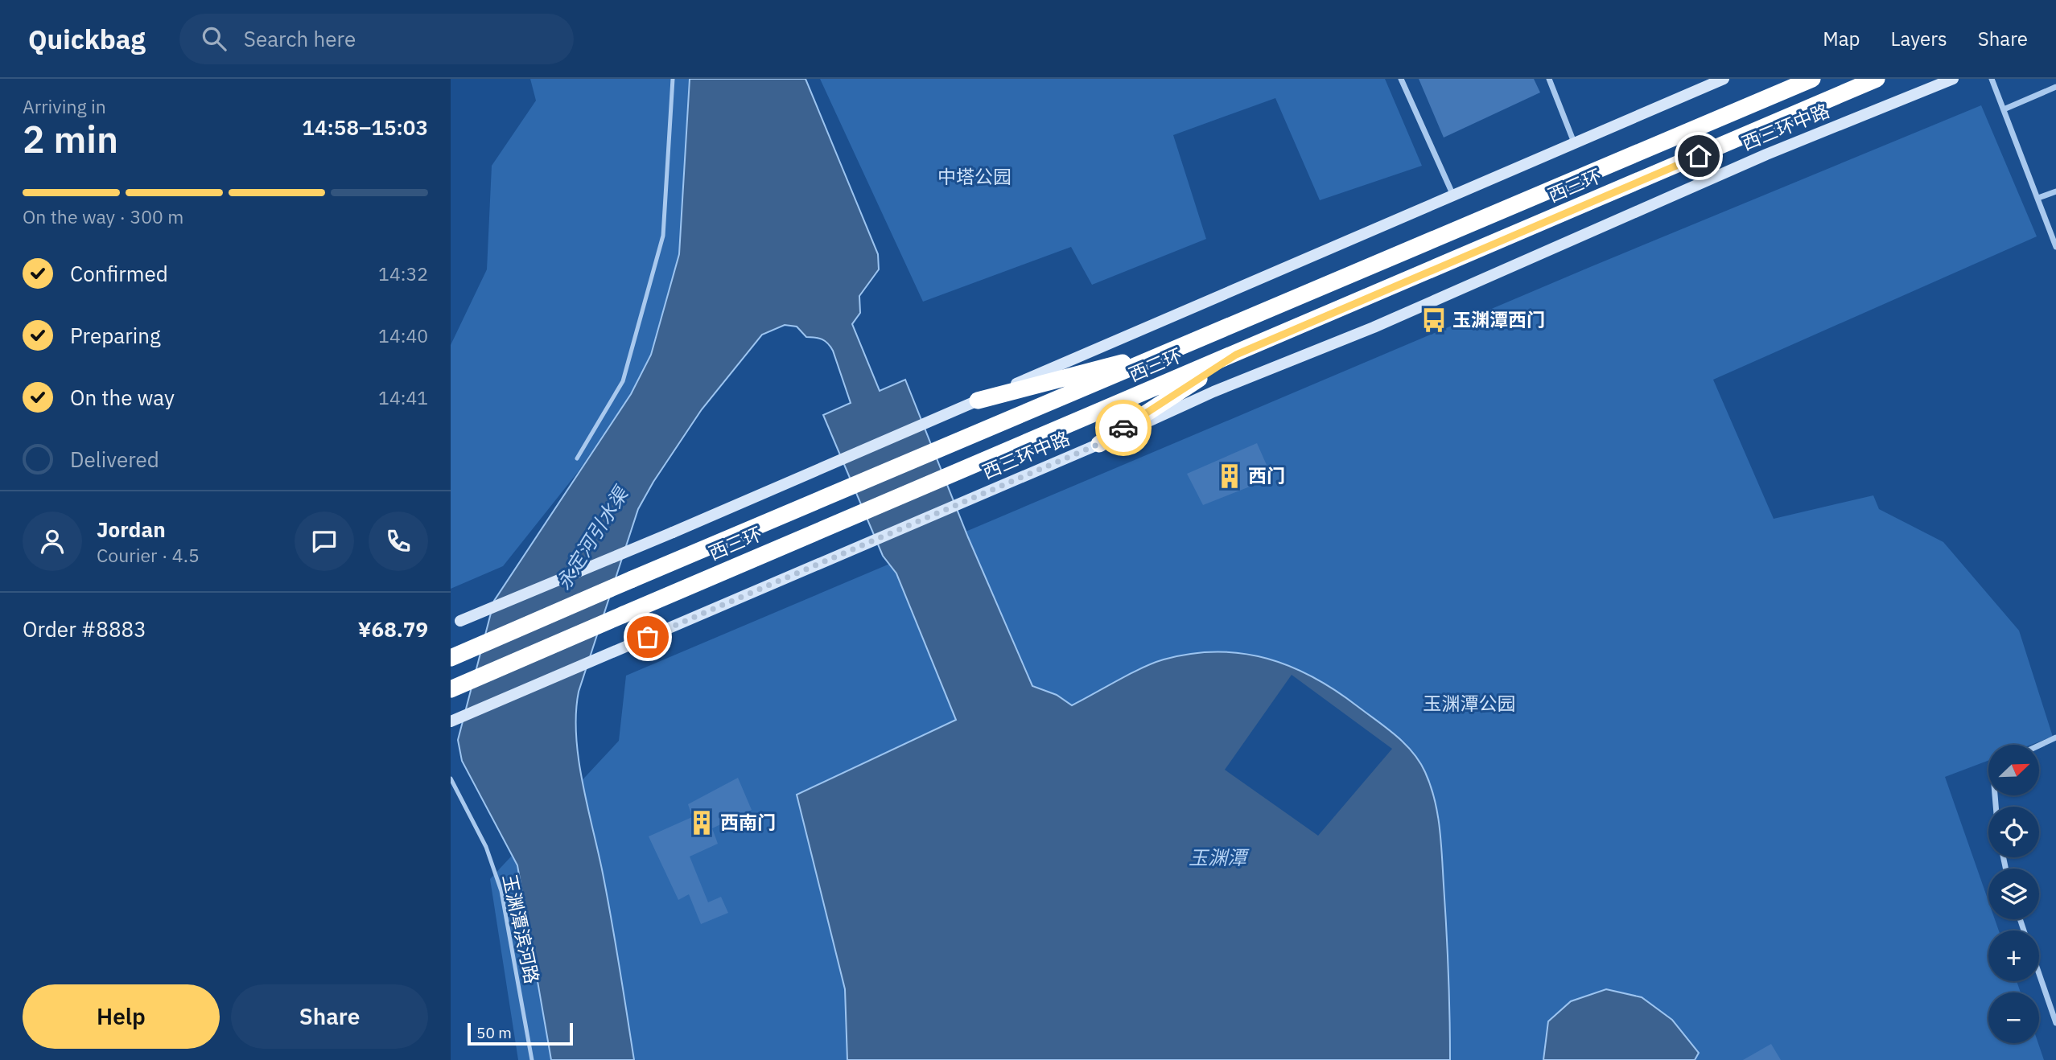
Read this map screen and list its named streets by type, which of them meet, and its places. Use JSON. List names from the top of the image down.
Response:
{
  "streets": {
    "highway": ["西三环"],
    "street": ["西三环中路"],
    "lane": ["玉渊潭滨河路"]
  },
  "water": ["永定河引水渠", "玉渊潭"],
  "parks": ["中塔公园", "玉渊潭公园"],
  "places": {
    "bus stop": ["玉渊潭西门"],
    "building": ["西门", "西南门"]
  },
  "scale_bar": "50 m",
  "north": "top right",
  "page": {
    "header": "Quickbag",
    "search": "Search here",
    "nav": ["Map", "Layers", "Share"],
    "heading": ["2 min", "Arriving in", "14:58–15:03"],
    "panel": [
      "Jordan",
      "Courier · 4.5",
      "Order #8883",
      "¥68.79"
    ],
    "bar": "On the way · 300 m",
    "list": [
      ["Confirmed", "14:32"],
      ["Preparing", "14:40"],
      ["On the way", "14:41"],
      "Delivered"
    ],
    "map_buttons": ["+", "−"],
    "buttons": ["Help", "Share"],
    "scale": "50 m"
  }
}
